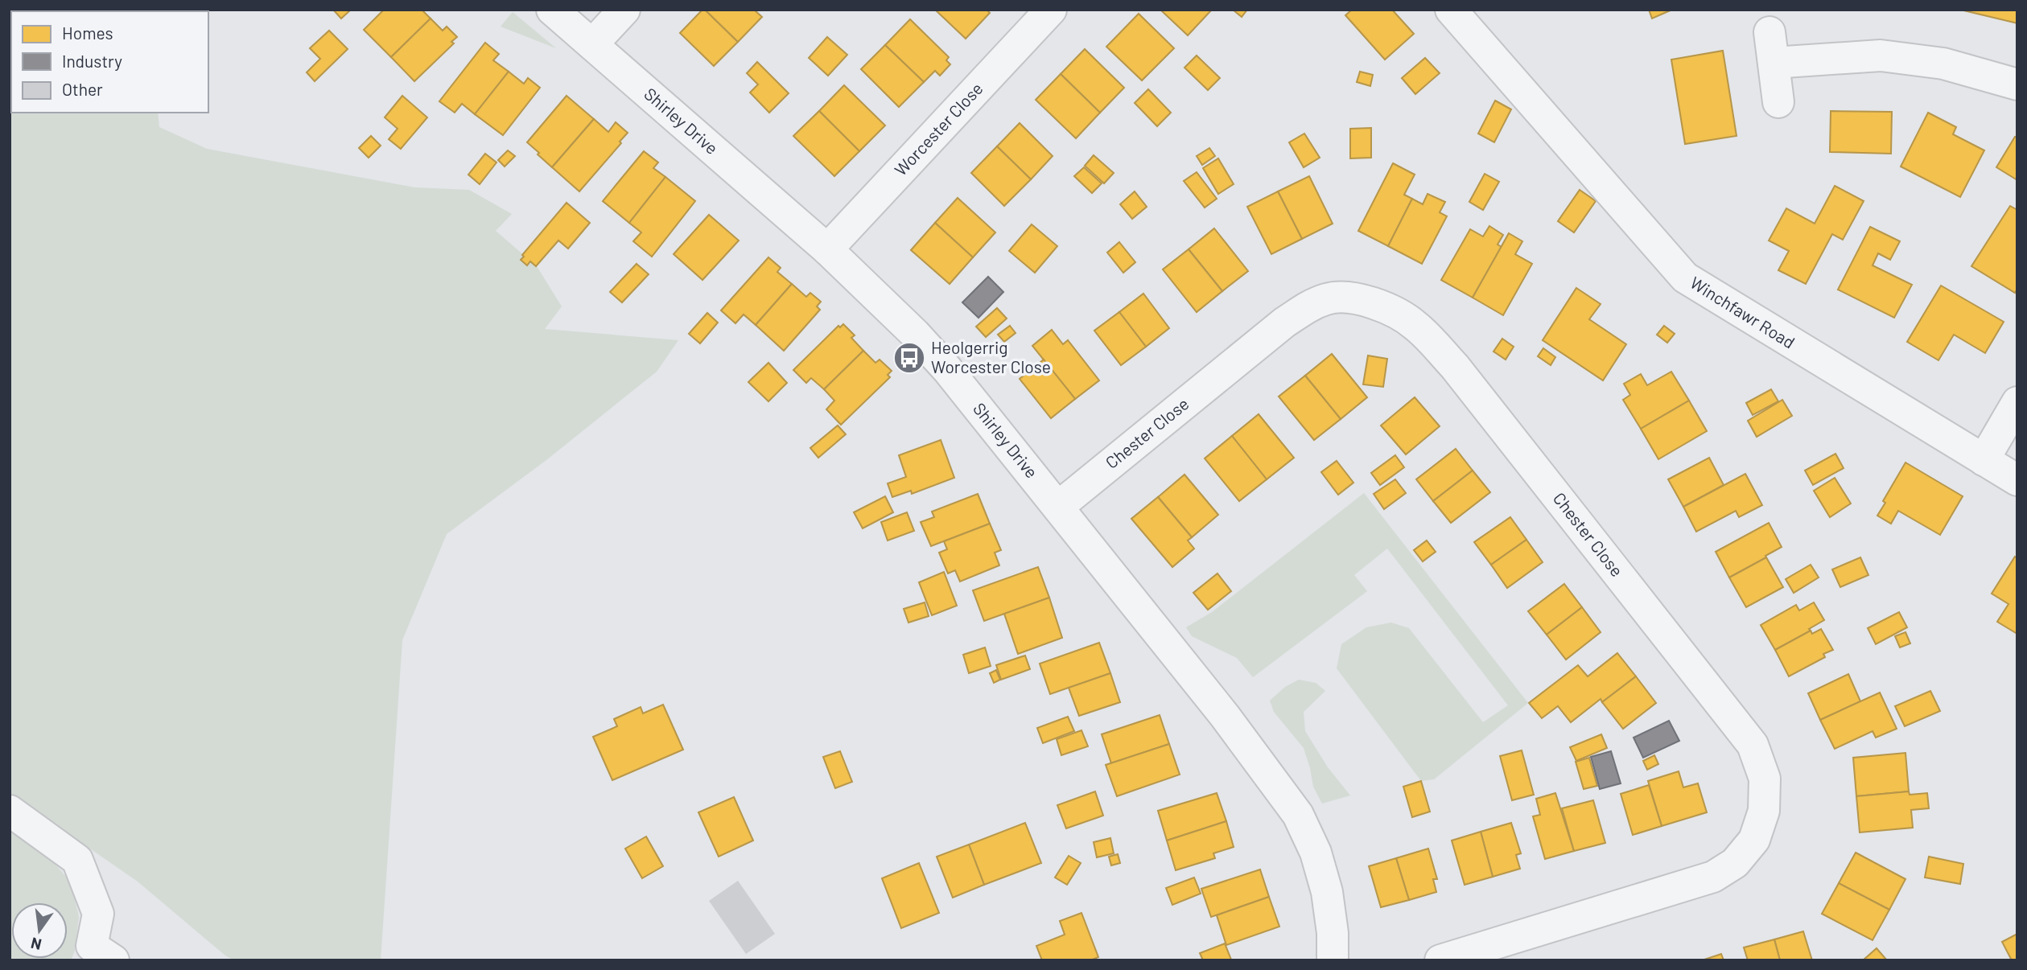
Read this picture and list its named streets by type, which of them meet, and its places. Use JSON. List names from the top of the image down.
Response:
{
  "streets": {
    "street": [
      "Shirley Drive",
      "Worcester Close",
      "Winchfawr Road",
      "Chester Close"
    ]
  },
  "crossings": [
    ["Shirley Drive", "Worcester Close"],
    ["Shirley Drive", "Chester Close"]
  ],
  "places": {
    "bus stop": ["Heolgerrig Worcester Close"]
  },
  "legend": ["Homes", "Industry", "Other"],
  "north": "bottom"
}
